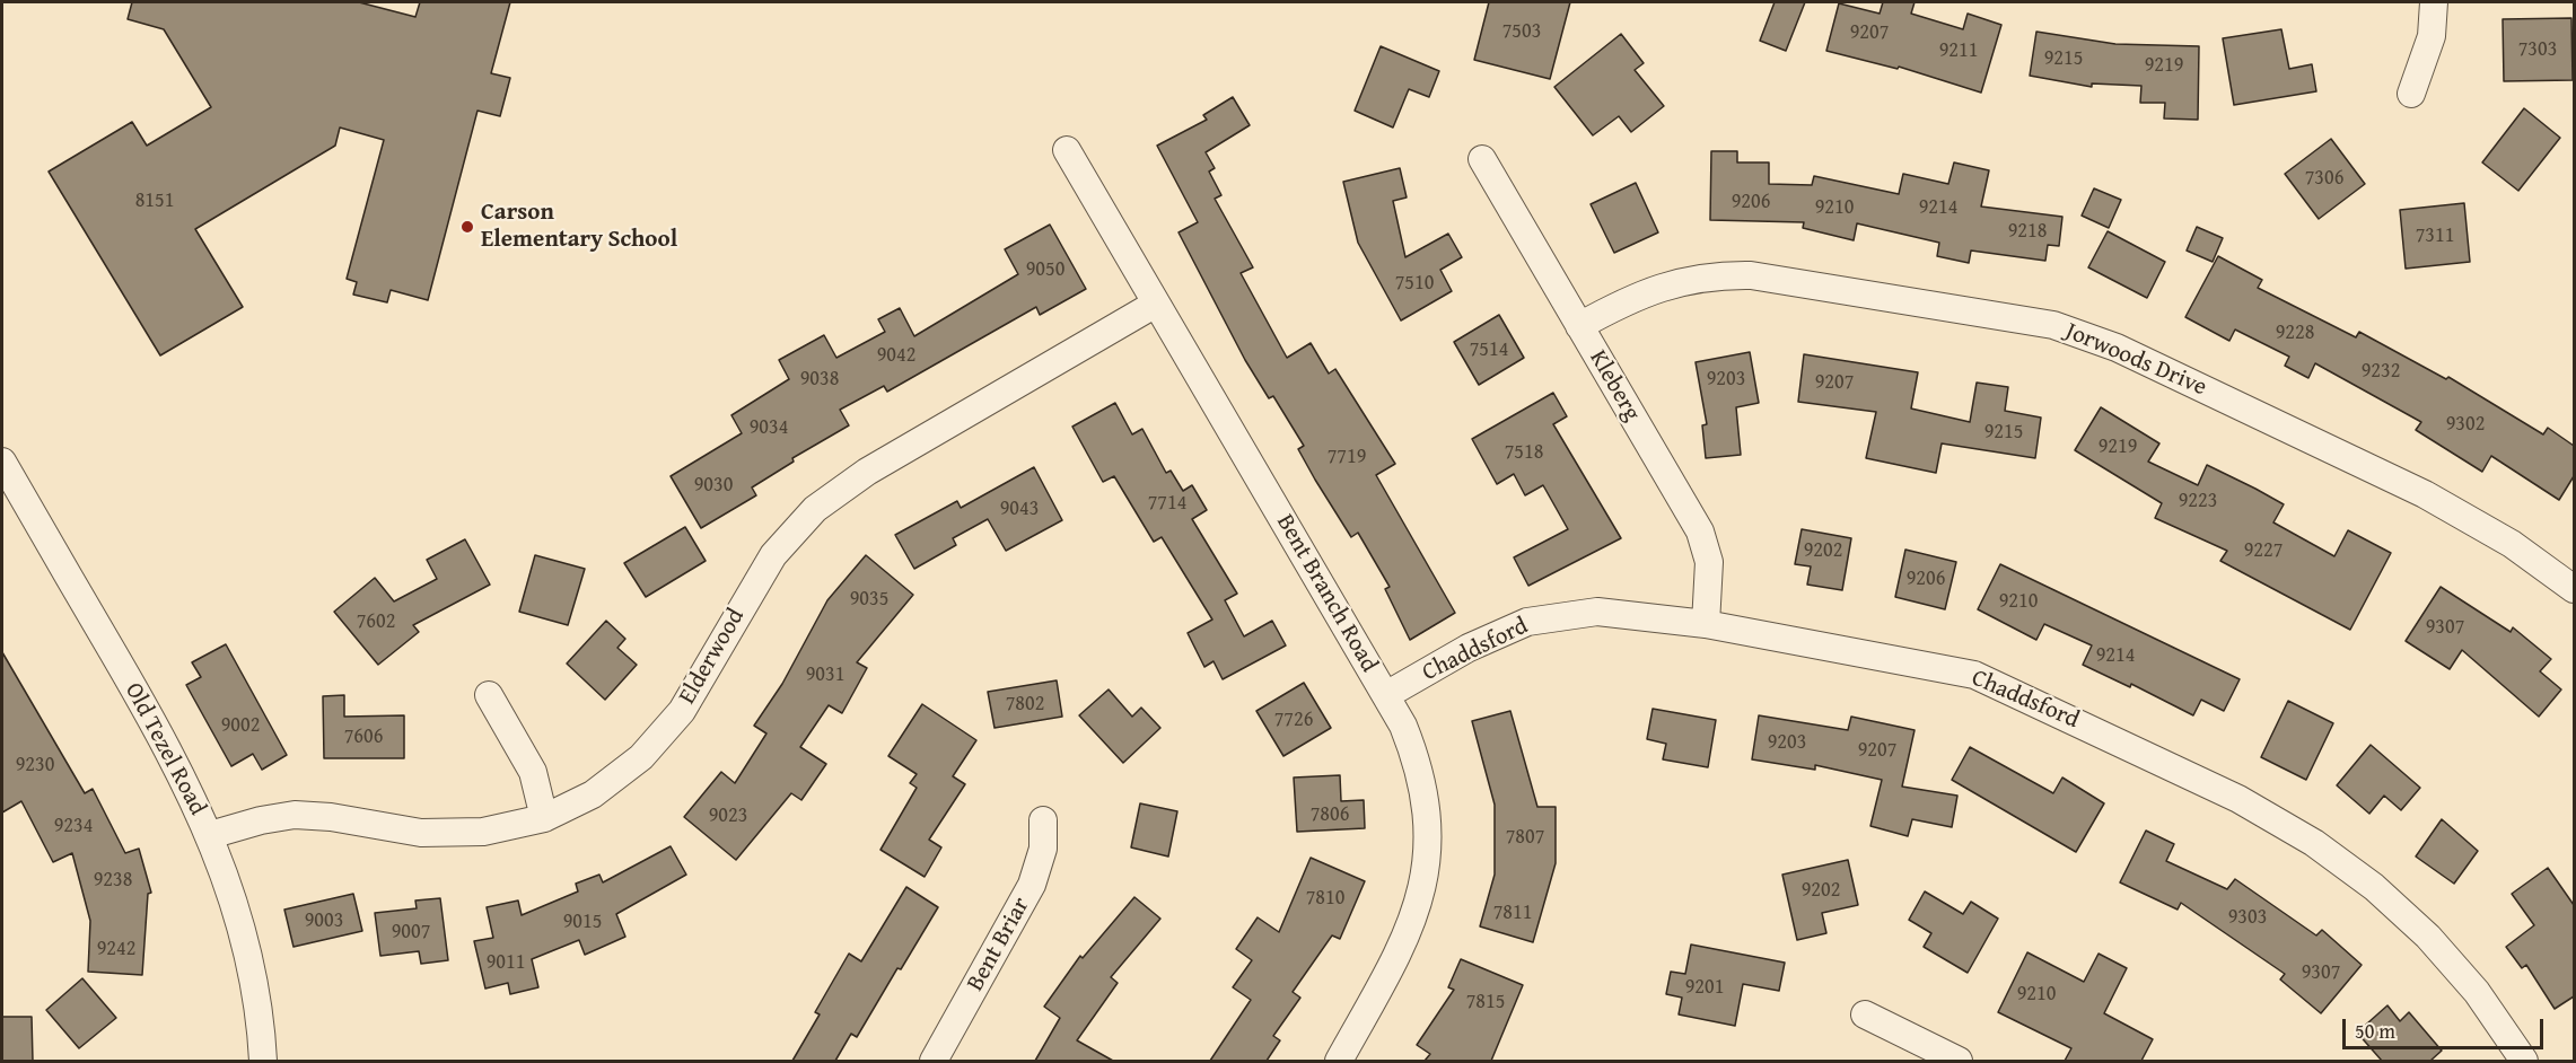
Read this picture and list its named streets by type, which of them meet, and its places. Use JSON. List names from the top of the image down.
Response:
{
  "streets": {
    "street": [
      "Jorwoods Drive",
      "Kleberg",
      "Bent Branch Road",
      "Chaddsford",
      "Elderwood",
      "Old Tezel Road",
      "Bent Briar"
    ]
  },
  "crossings": [
    ["Jorwoods Drive", "Kleberg"],
    ["Kleberg", "Chaddsford"],
    ["Bent Branch Road", "Chaddsford"],
    ["Bent Branch Road", "Elderwood"],
    ["Elderwood", "Old Tezel Road"]
  ],
  "places": ["Carson Elementary School"],
  "house_numbers": [
    "7503",
    "9207",
    "7303",
    "9211",
    "9215",
    "9219",
    "7306",
    "8151",
    "9206",
    "9210",
    "9214",
    "9218",
    "7311",
    "9050",
    "7510",
    "9228",
    "7514",
    "9042",
    "9232",
    "9038",
    "9203",
    "9207",
    "9302",
    "9034",
    "9215",
    "9219",
    "7518",
    "7719",
    "9030",
    "9223",
    "7714",
    "9043",
    "9202",
    "9227",
    "9206",
    "9035",
    "9210",
    "7602",
    "9307",
    "9214",
    "9031",
    "7802",
    "7726",
    "9002",
    "7606",
    "9203",
    "9207",
    "9230",
    "7806",
    "9023",
    "9234",
    "7807",
    "9238",
    "9202",
    "7810",
    "7811",
    "9303",
    "9003",
    "9015",
    "9007",
    "9242",
    "9011",
    "9307",
    "9201",
    "9210",
    "7815"
  ],
  "scale_bar": "50 m"
}
